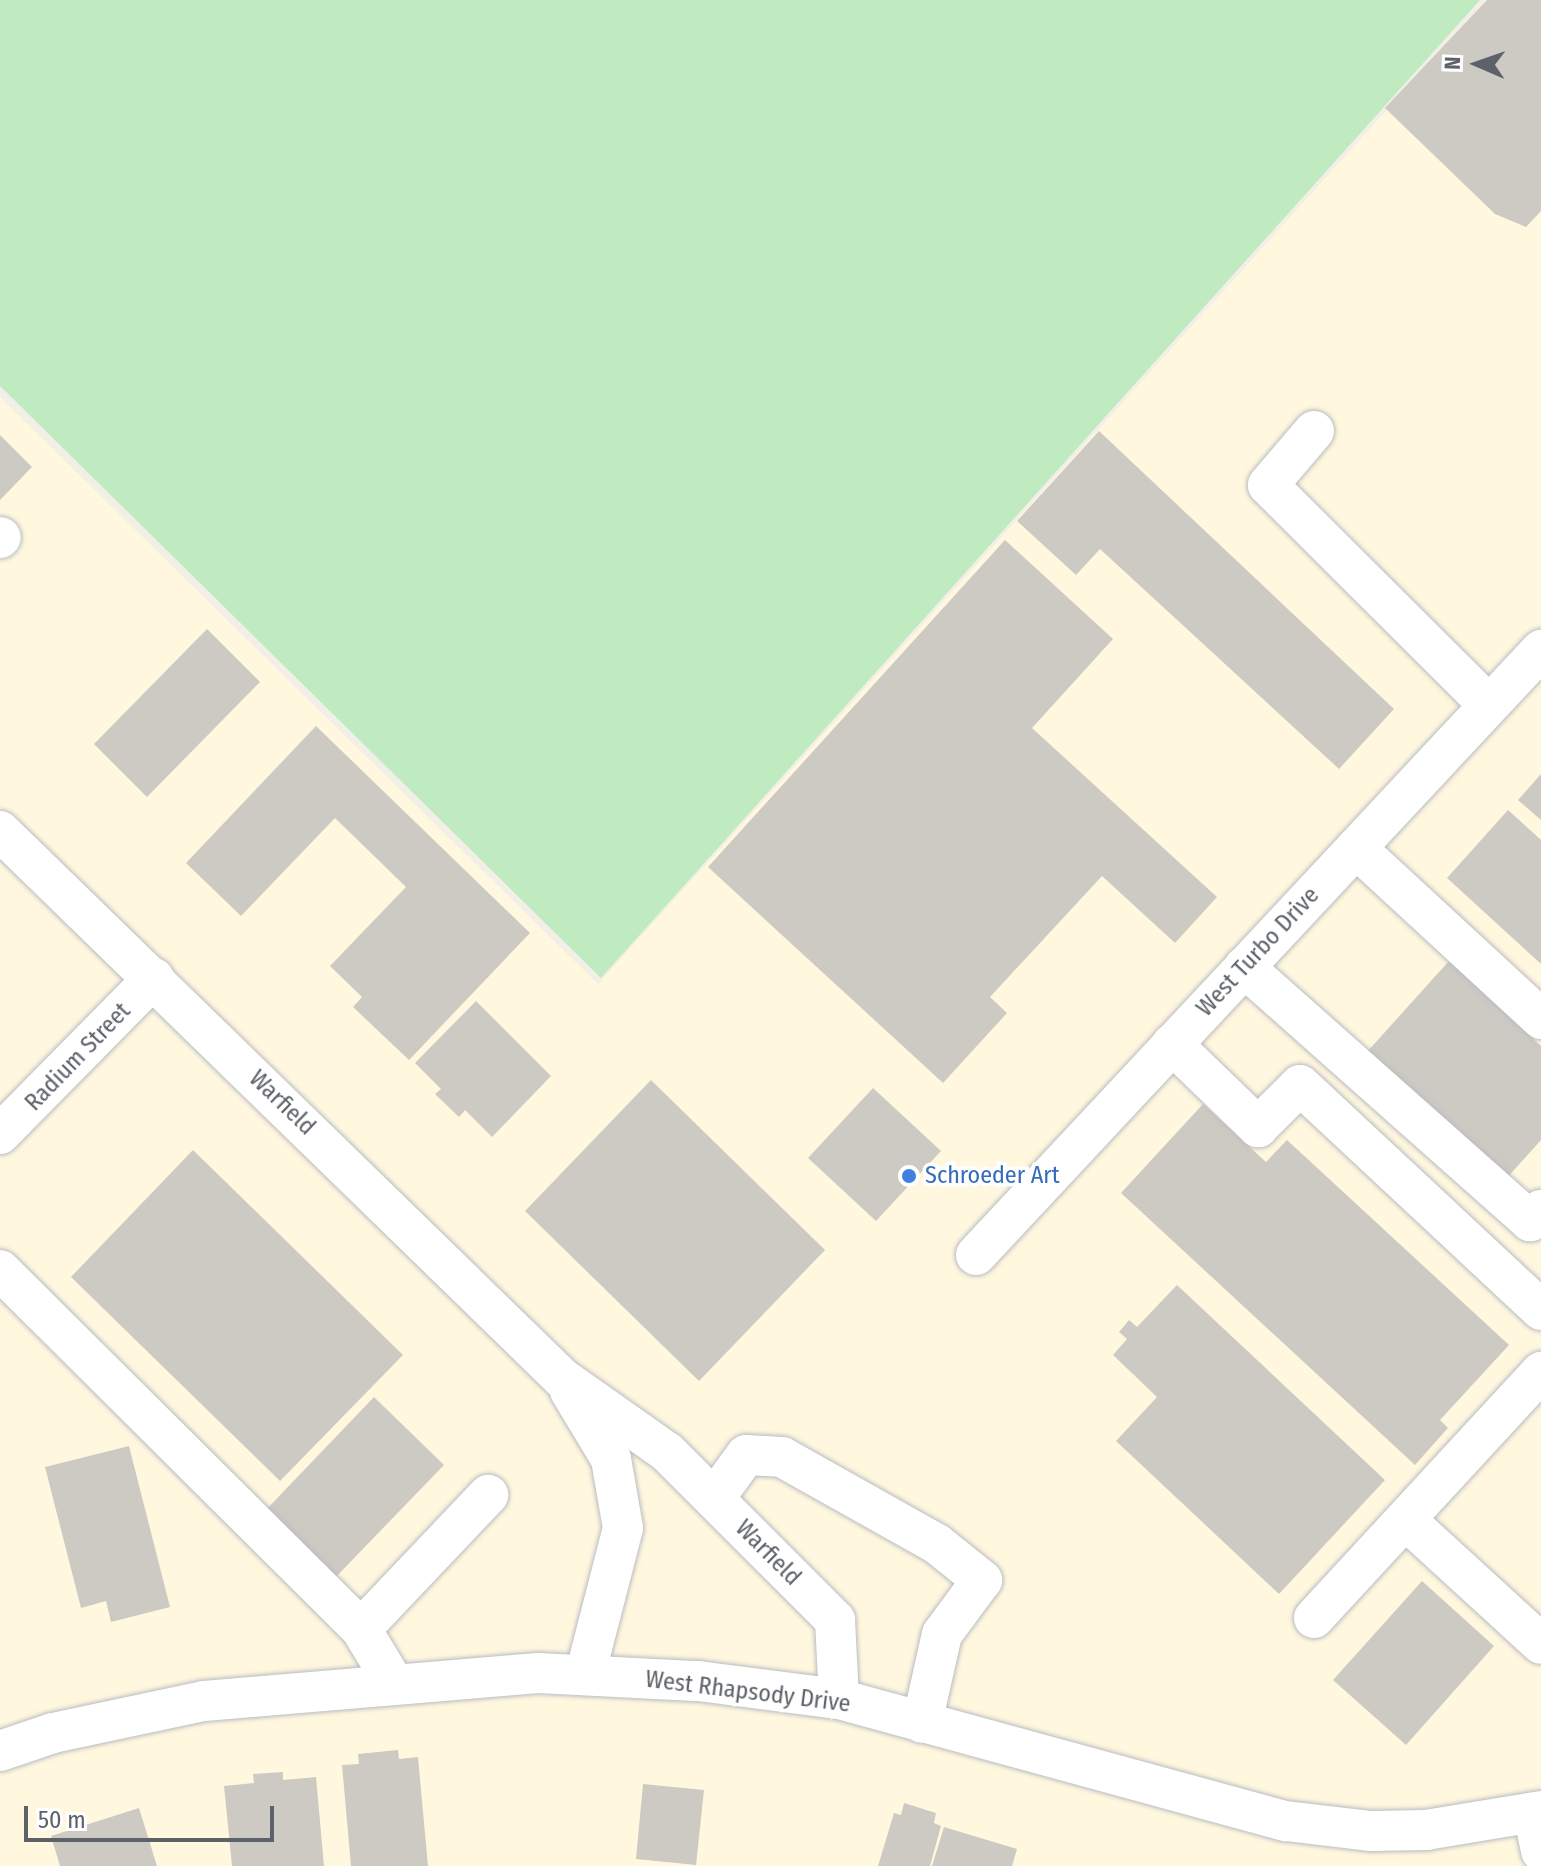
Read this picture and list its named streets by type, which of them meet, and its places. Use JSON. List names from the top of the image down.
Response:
{
  "streets": {
    "street": [
      "West Turbo Drive",
      "Radium Street",
      "Warfield",
      "West Rhapsody Drive"
    ]
  },
  "crossings": [
    ["Radium Street", "Warfield"],
    ["Warfield", "West Rhapsody Drive"]
  ],
  "places": ["Schroeder Art"],
  "scale_bar": "50 m",
  "north": "left"
}
